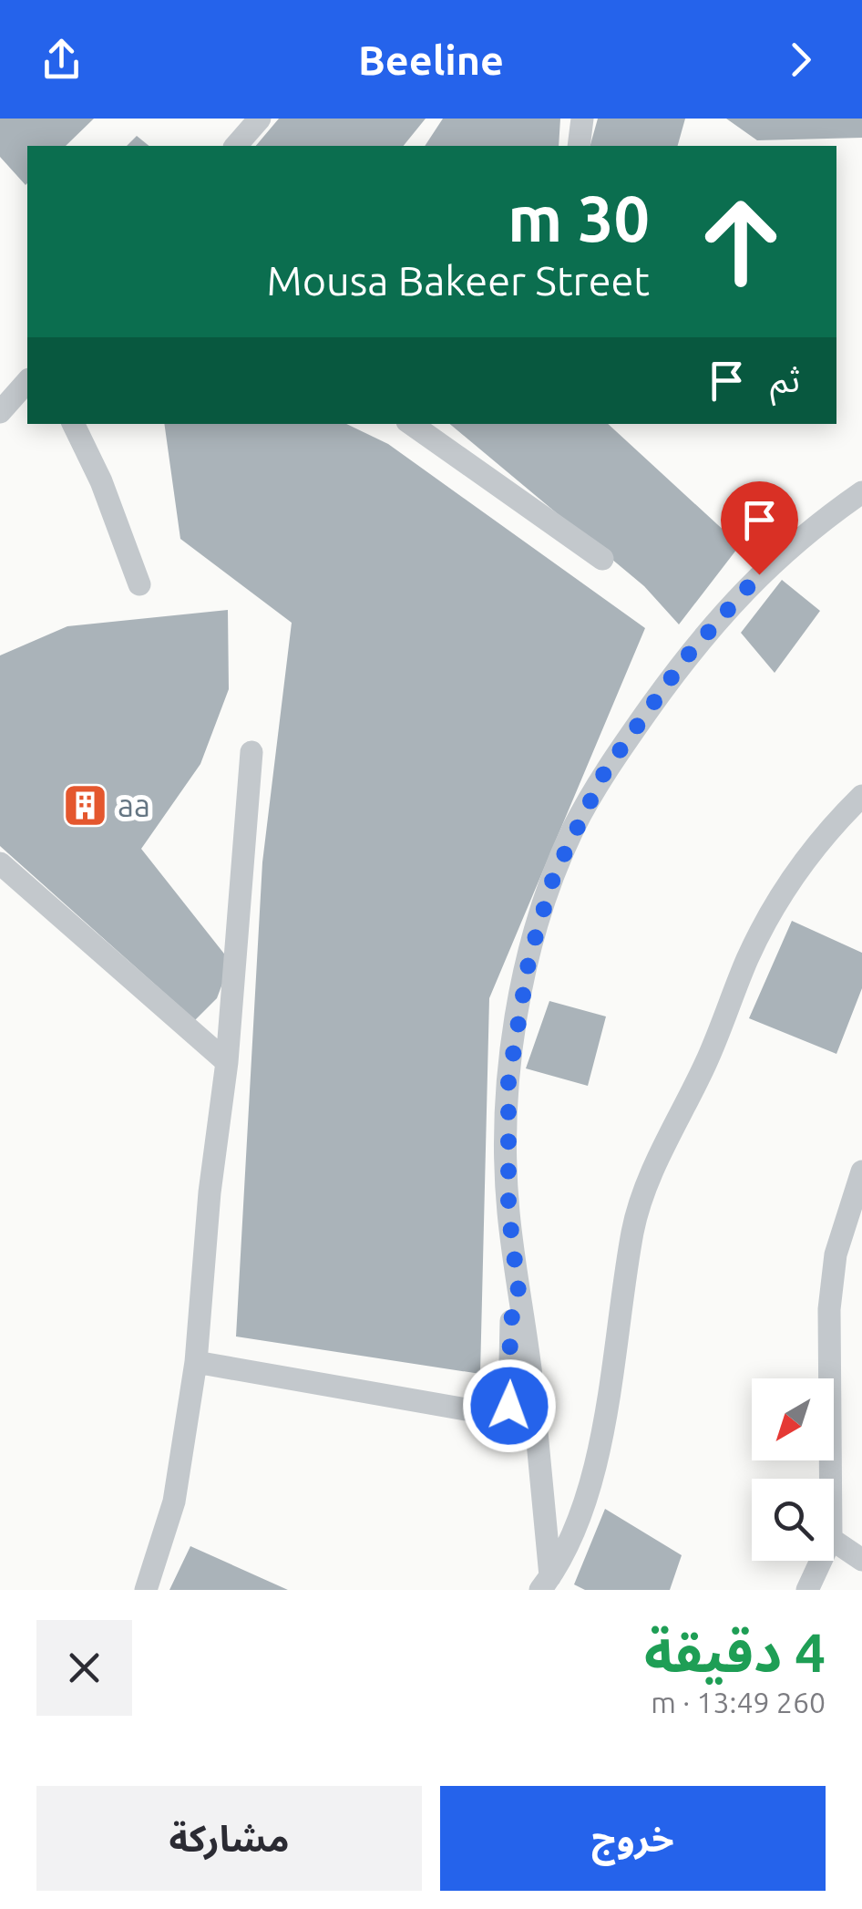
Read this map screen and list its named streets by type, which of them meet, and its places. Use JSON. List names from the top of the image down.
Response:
{
  "places": {
    "building": ["aa"]
  },
  "north": "bottom left",
  "page": {
    "header": "Beeline",
    "turn": ["30 m", "Mousa Bakeer Street"],
    "then": "ثم",
    "heading": ["4 دقيقة", "260 m · 13:49"],
    "buttons": ["خروج", "مشاركة"]
  }
}
